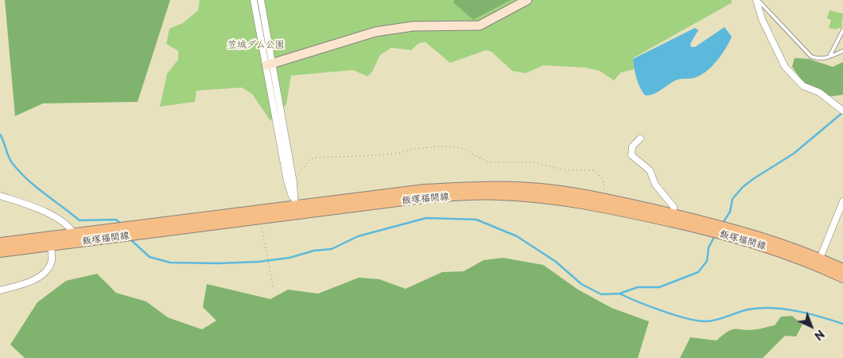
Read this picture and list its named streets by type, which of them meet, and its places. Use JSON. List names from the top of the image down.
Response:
{
  "streets": {
    "main road": ["飯塚福間線"]
  },
  "parks": ["笠城ダム公園"],
  "north": "bottom right"
}
